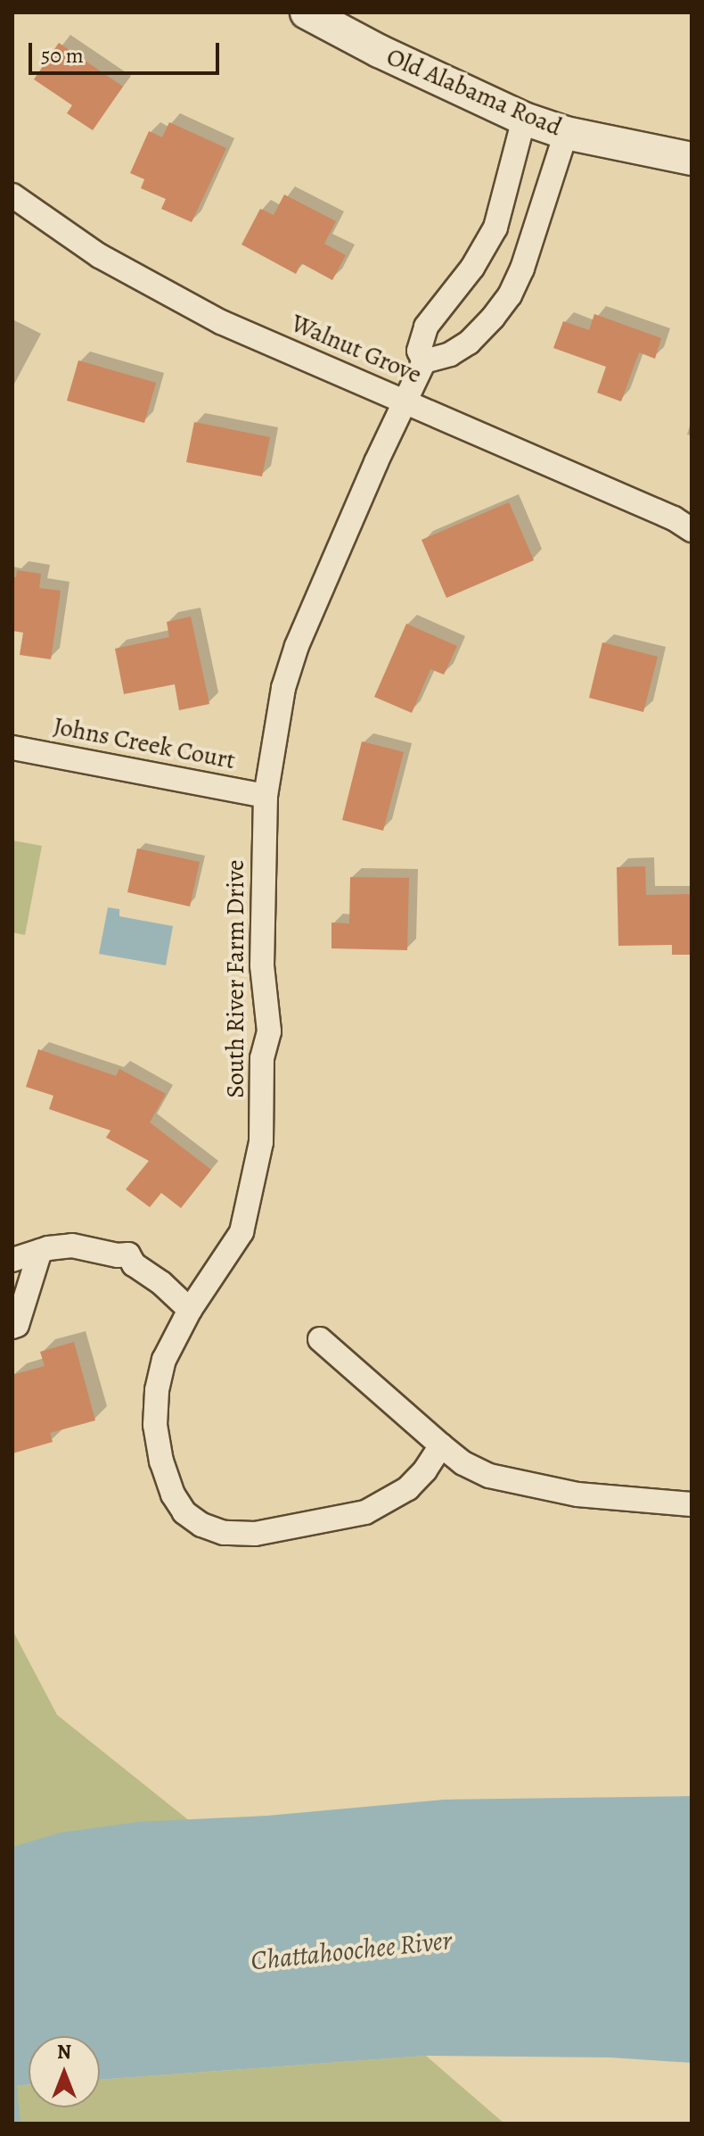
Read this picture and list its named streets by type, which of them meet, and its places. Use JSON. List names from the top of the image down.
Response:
{
  "streets": {
    "main road": ["Old Alabama Road"],
    "street": ["Walnut Grove", "Johns Creek Court", "South River Farm Drive"]
  },
  "crossings": [
    ["Old Alabama Road", "South River Farm Drive"],
    ["Walnut Grove", "South River Farm Drive"],
    ["Johns Creek Court", "South River Farm Drive"]
  ],
  "water": ["Chattahoochee River"],
  "scale_bar": "50 m",
  "north": "top"
}
